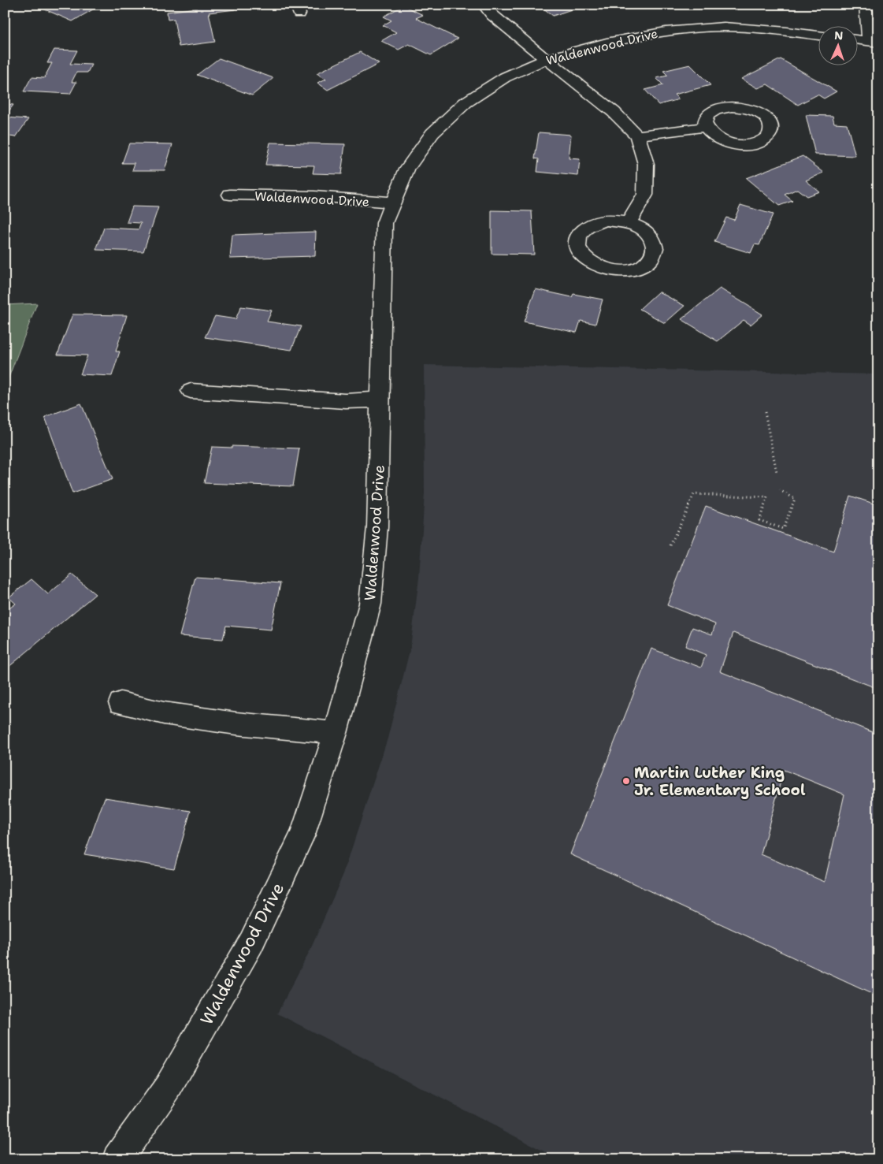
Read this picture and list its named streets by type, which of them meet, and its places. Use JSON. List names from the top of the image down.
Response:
{
  "streets": {
    "street": ["Waldenwood Drive"]
  },
  "places": ["Martin Luther King Jr. Elementary School"],
  "north": "top"
}
